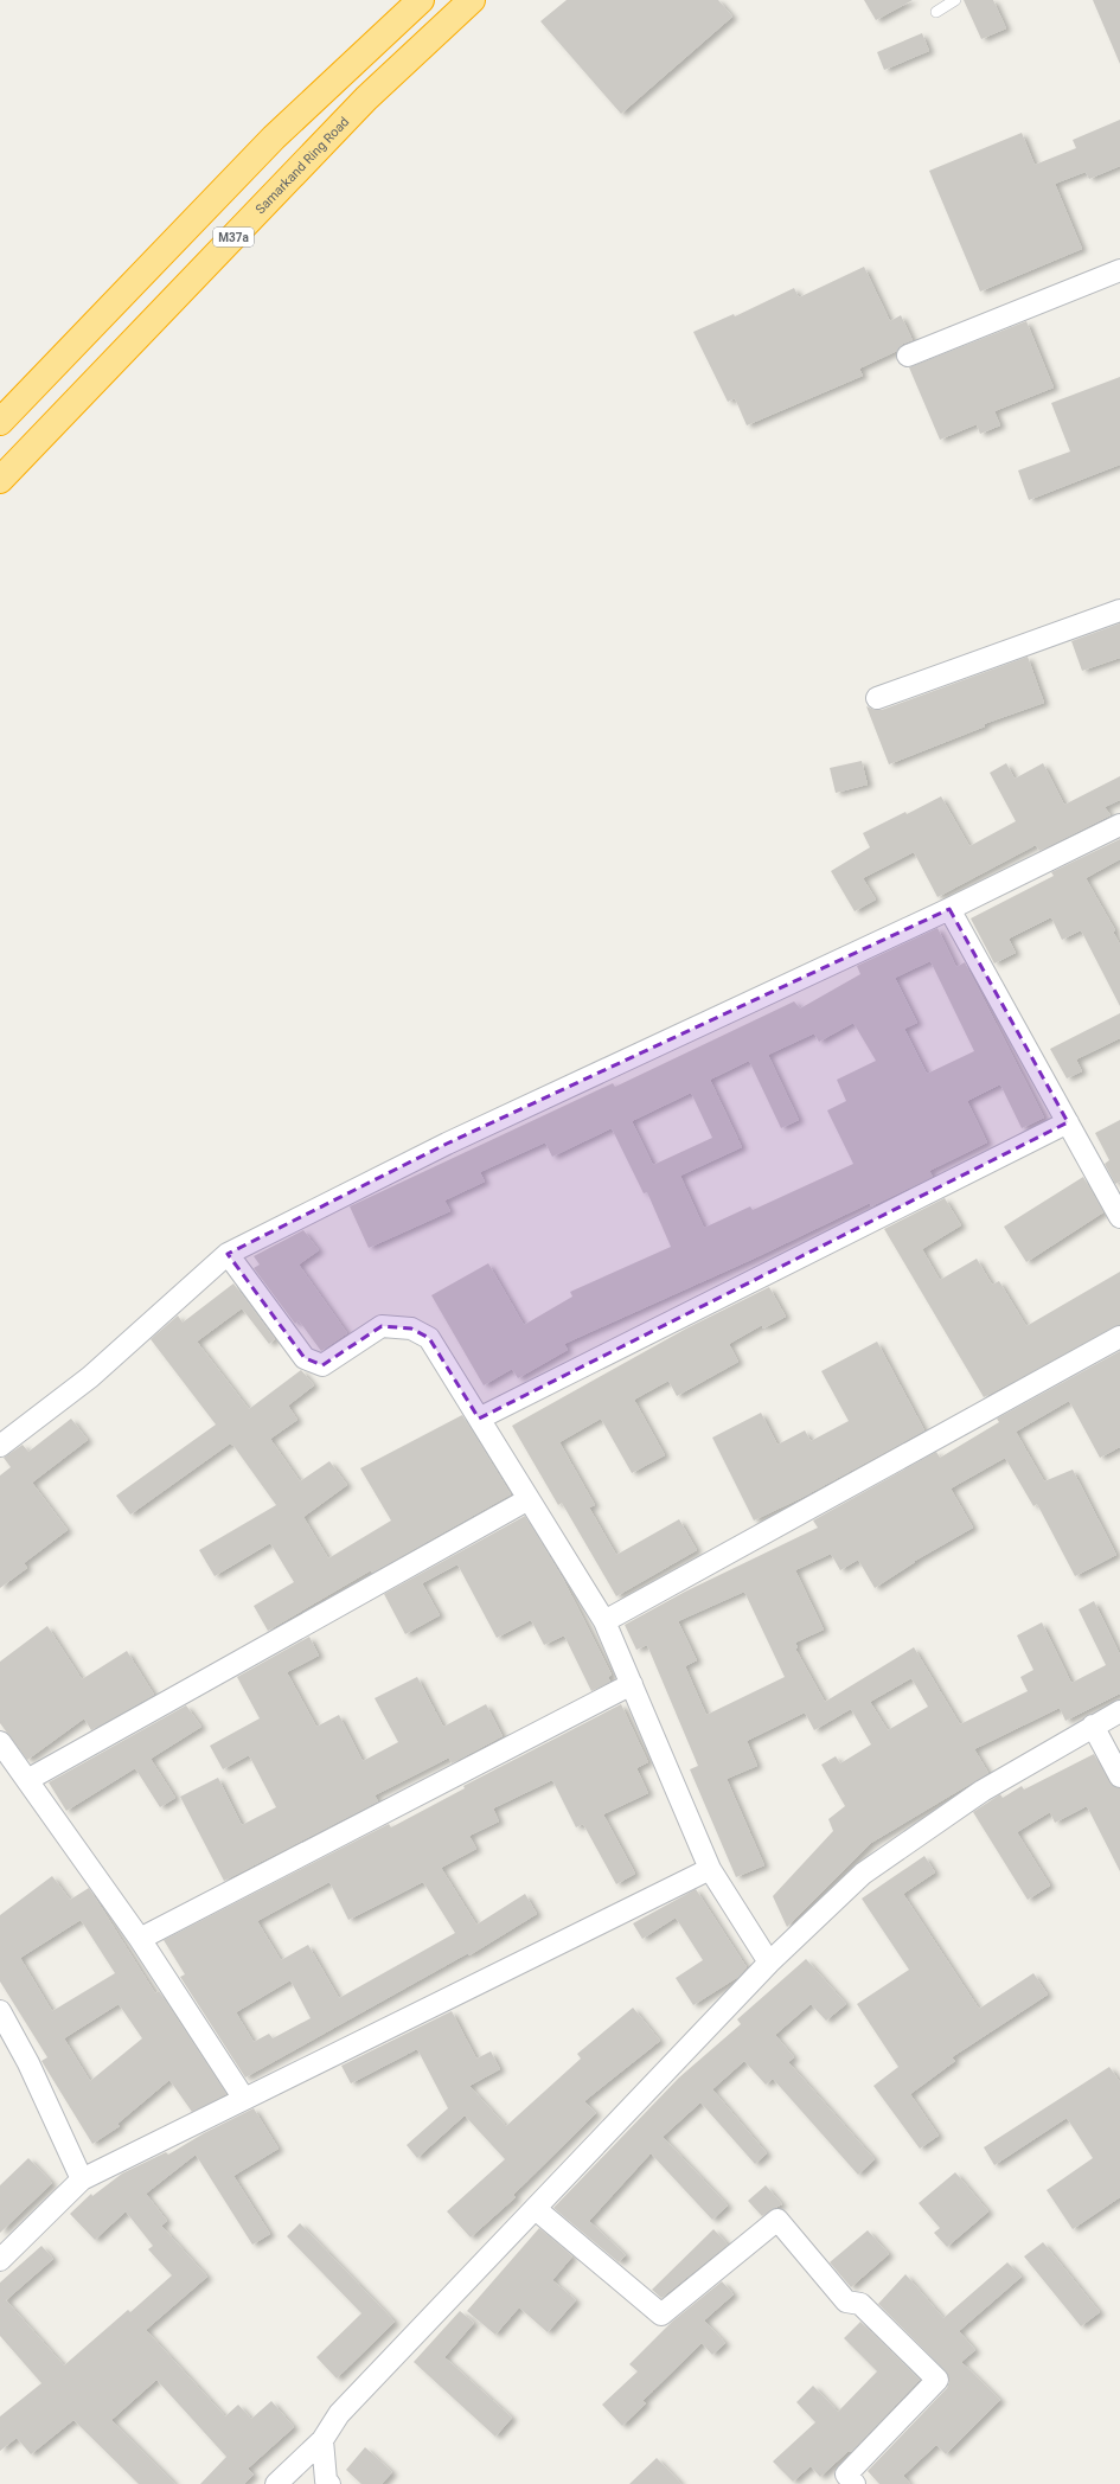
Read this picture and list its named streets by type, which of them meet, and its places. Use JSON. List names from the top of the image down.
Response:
{
  "streets": {
    "highway": ["Samarkand Ring Road", "M37a"]
  }
}
